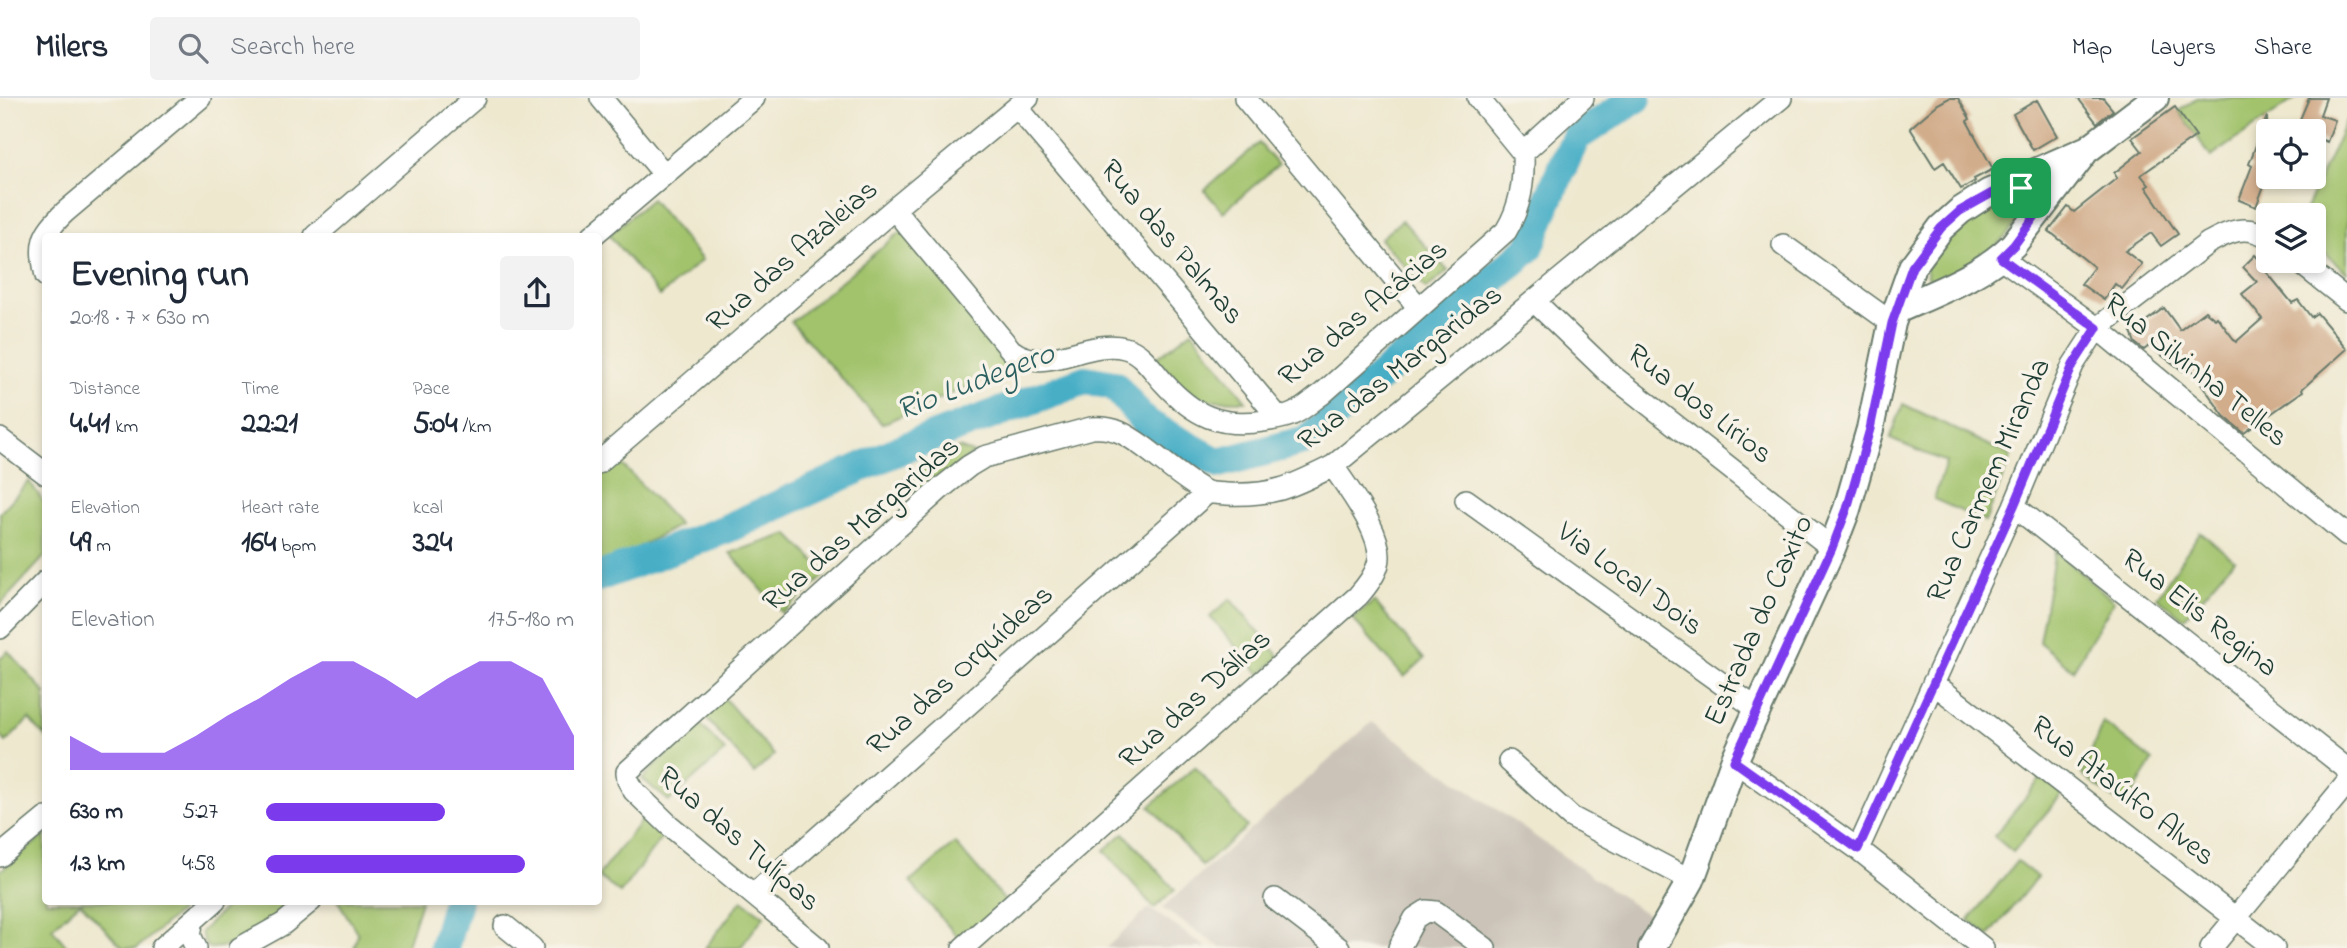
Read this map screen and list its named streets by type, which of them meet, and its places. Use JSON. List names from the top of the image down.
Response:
{
  "streets": {
    "main road": ["Estrada do Caxito"],
    "street": [
      "Rua das Palmas",
      "Rua das Azaleias",
      "Rua das Acácias",
      "Rua das Margaridas",
      "Rua Silvinha Telles",
      "Rua dos Lírios",
      "Rua Carmem Miranda",
      "Via Local Dois",
      "Rua Elis Regina",
      "Rua das Orquídeas",
      "Rua das Dálias",
      "Rua Ataúlfo Alves",
      "Rua das Tulípas"
    ]
  },
  "crossings": [
    ["Rua das Palmas", "Rua das Azaleias"],
    ["Rua das Palmas", "Rua das Acácias"],
    ["Rua das Azaleias", "Rua das Acácias"],
    ["Rua das Margaridas", "Rua dos Lírios"],
    ["Rua das Margaridas", "Rua das Orquídeas"],
    ["Rua das Margaridas", "Rua das Dálias"],
    ["Rua das Margaridas", "Rua das Tulípas"],
    ["Rua Silvinha Telles", "Rua Carmem Miranda"],
    ["Rua Silvinha Telles", "Estrada do Caxito"],
    ["Rua dos Lírios", "Estrada do Caxito"],
    ["Rua Carmem Miranda", "Rua Elis Regina"],
    ["Rua Carmem Miranda", "Rua Ataúlfo Alves"],
    ["Via Local Dois", "Estrada do Caxito"],
    ["Rua das Orquídeas", "Rua das Tulípas"]
  ],
  "water": ["Rio Ludegero"],
  "page": {
    "header": "Milers",
    "search": "Search here",
    "nav": ["Map", "Layers", "Share"],
    "heading": ["Evening run", "20:18 · 7 × 630 m"],
    "stats": [
      ["Distance", "4.41 km"],
      ["Time", "22:21"],
      ["Pace", "5:04 /km"],
      ["Elevation", "49 m"],
      ["Heart rate", "164 bpm"],
      ["kcal", "324"]
    ],
    "chart": ["Elevation", "175–180 m"],
    "list": [
      {
        "name": "630 m",
        "note": "5:27"
      },
      {
        "name": "1.3 km",
        "note": "4:58"
      }
    ]
  }
}
